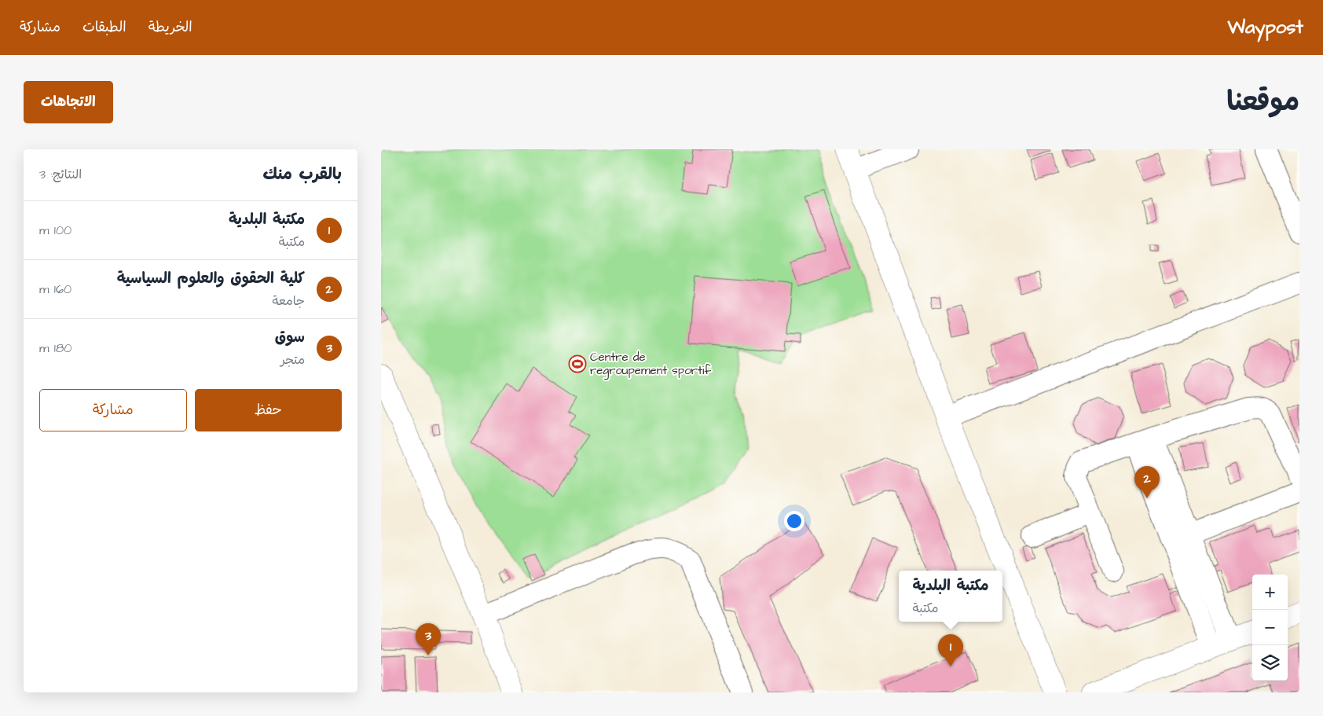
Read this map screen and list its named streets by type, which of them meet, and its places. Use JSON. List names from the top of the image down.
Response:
{
  "places": {
    "sports": ["Centre de regroupement sportif"]
  },
  "page": {
    "header": "Waypost",
    "nav": ["الخريطة", "الطبقات", "مشاركة"],
    "title": "موقعنا",
    "buttons": [
      "الاتجاهات",
      ["حفظ", "مشاركة"]
    ],
    "heading": ["بالقرب منك", "النتائج: 3"],
    "list": [
      {
        "mark": "1",
        "name": "مكتبة البلدية",
        "note": "مكتبة",
        "value": "100 m"
      },
      {
        "mark": "2",
        "name": "كلية الحقوق والعلوم السياسية",
        "note": "جامعة",
        "value": "160 m"
      },
      {
        "mark": "3",
        "name": "سوق",
        "note": "متجر",
        "value": "180 m"
      }
    ],
    "pins": ["2", "3", "1"],
    "popup": ["مكتبة البلدية", "مكتبة"],
    "map_buttons": ["+", "−"]
  }
}
